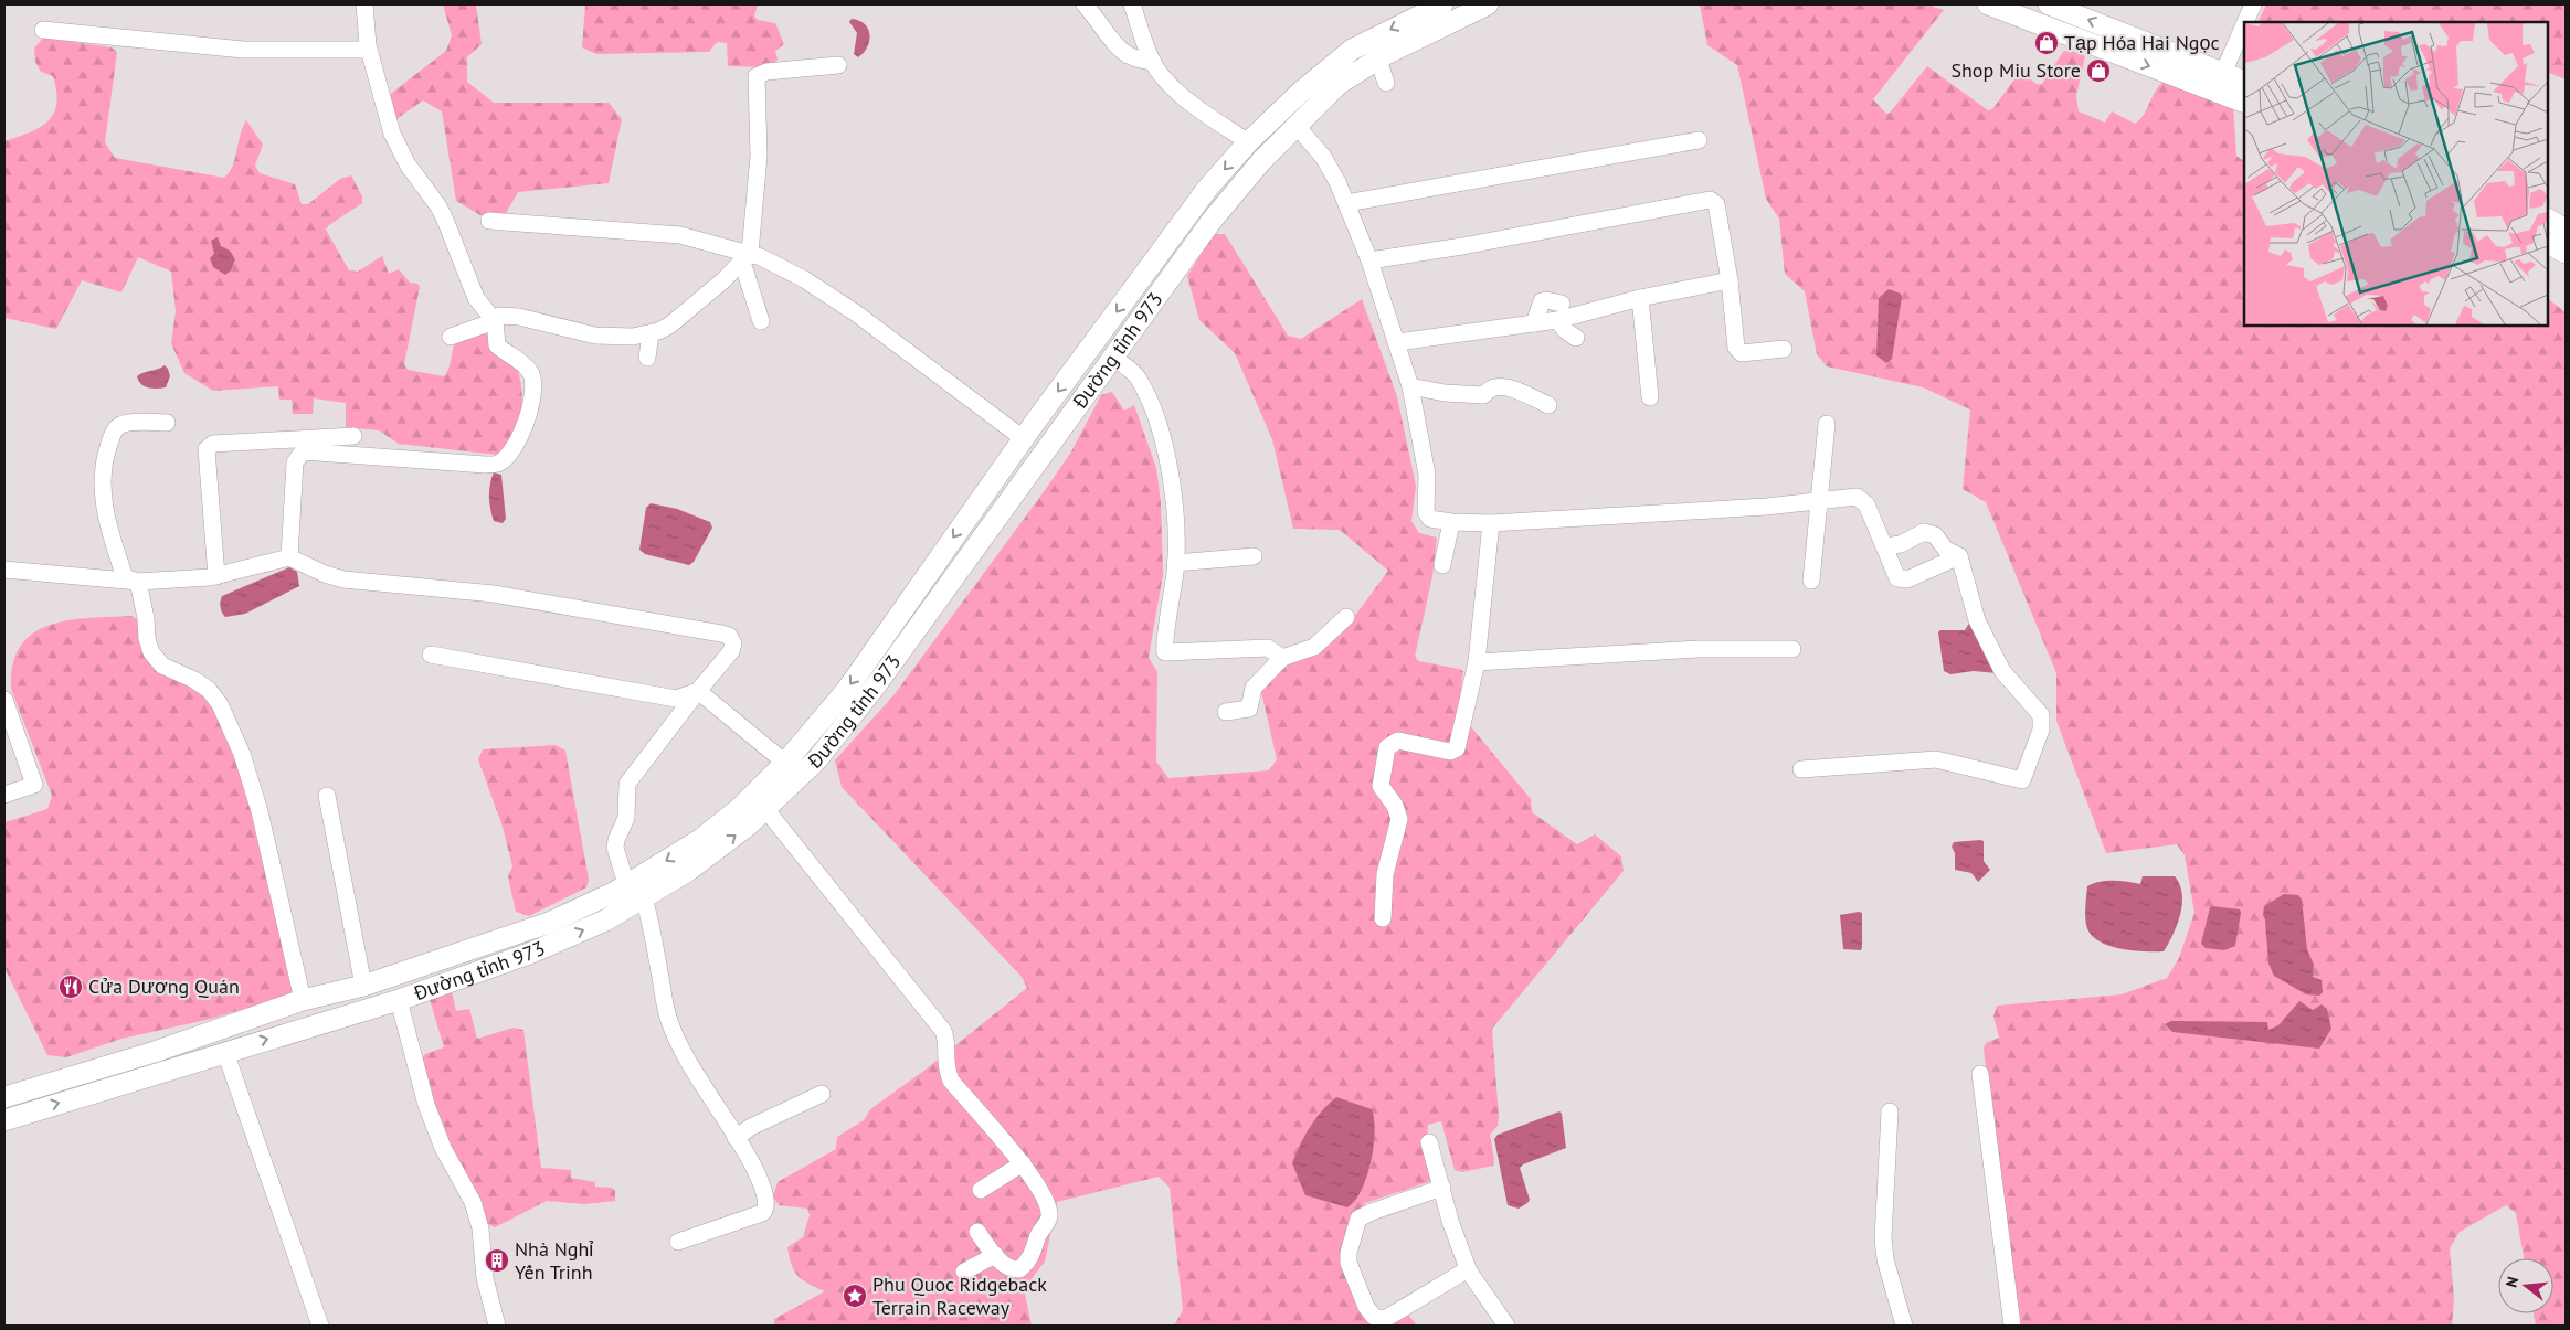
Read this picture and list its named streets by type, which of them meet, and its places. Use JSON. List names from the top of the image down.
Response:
{
  "streets": {
    "main road": ["Đường tỉnh 973"]
  },
  "places": {
    "shop": ["Tạp Hóa Hai Ngọc", "Shop Miu Store"],
    "restaurant": ["Cửa Dương Quán"],
    "building": ["Nhà Nghỉ Yến Trinh"],
    "place": ["Phu Quoc Ridgeback Terrain Raceway"]
  },
  "north": "left"
}
